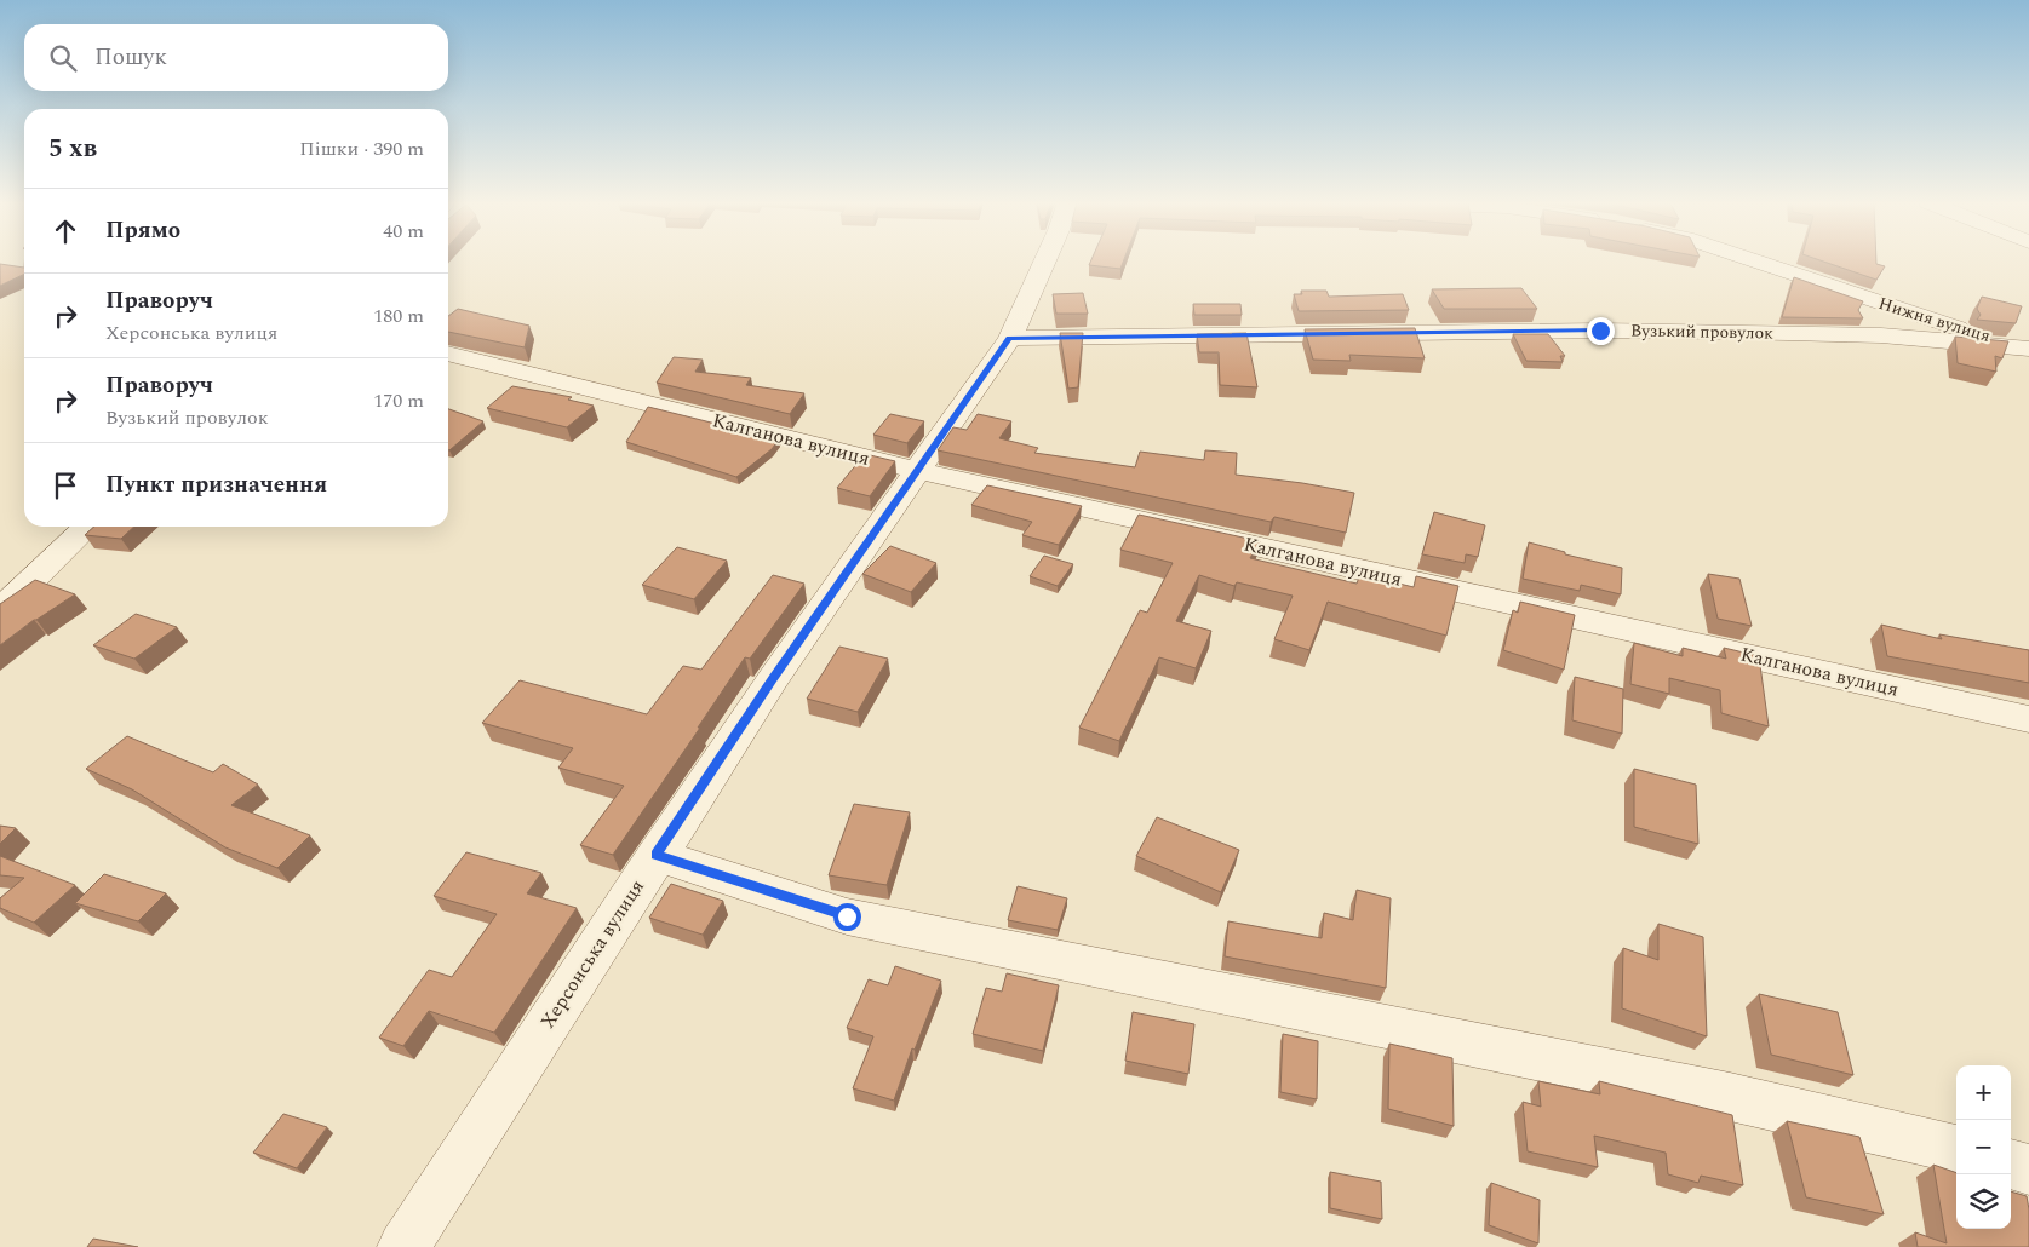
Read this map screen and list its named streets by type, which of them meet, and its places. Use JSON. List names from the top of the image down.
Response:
{
  "streets": {
    "street": [
      "Нижня вулиця",
      "Вузький провулок",
      "Калганова вулиця",
      "Херсонська вулиця"
    ]
  },
  "crossings": [
    ["Нижня вулиця", "Вузький провулок"],
    ["Вузький провулок", "Херсонська вулиця"],
    ["Калганова вулиця", "Херсонська вулиця"]
  ],
  "page": {
    "search": "Пошук",
    "heading": ["5 хв", "Пішки · 390 m"],
    "list": [
      ["Прямо", "40 m"],
      ["Праворуч", "Херсонська вулиця", "180 m"],
      ["Праворуч", "Вузький провулок", "170 m"],
      "Пункт призначення"
    ],
    "map_buttons": ["+", "−"]
  }
}
